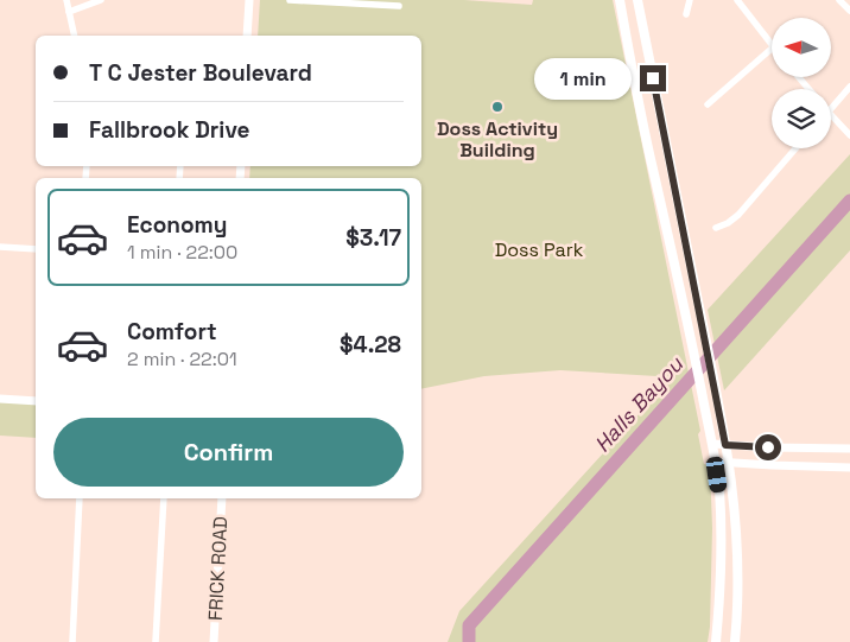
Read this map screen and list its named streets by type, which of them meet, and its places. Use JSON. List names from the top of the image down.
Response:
{
  "streets": {
    "street": ["FRICK ROAD"]
  },
  "water": ["Halls Bayou"],
  "parks": ["Doss Park"],
  "places": ["Doss Activity Building"],
  "north": "left",
  "page": {
    "banner": ["T C Jester Boulevard", "Fallbrook Drive"],
    "bubble": "1 min",
    "list": [
      {
        "name": "Economy",
        "note": "1 min · 22:00",
        "value": "$3.17"
      },
      {
        "name": "Comfort",
        "note": "2 min · 22:01",
        "value": "$4.28"
      }
    ],
    "buttons": "Confirm"
  }
}
